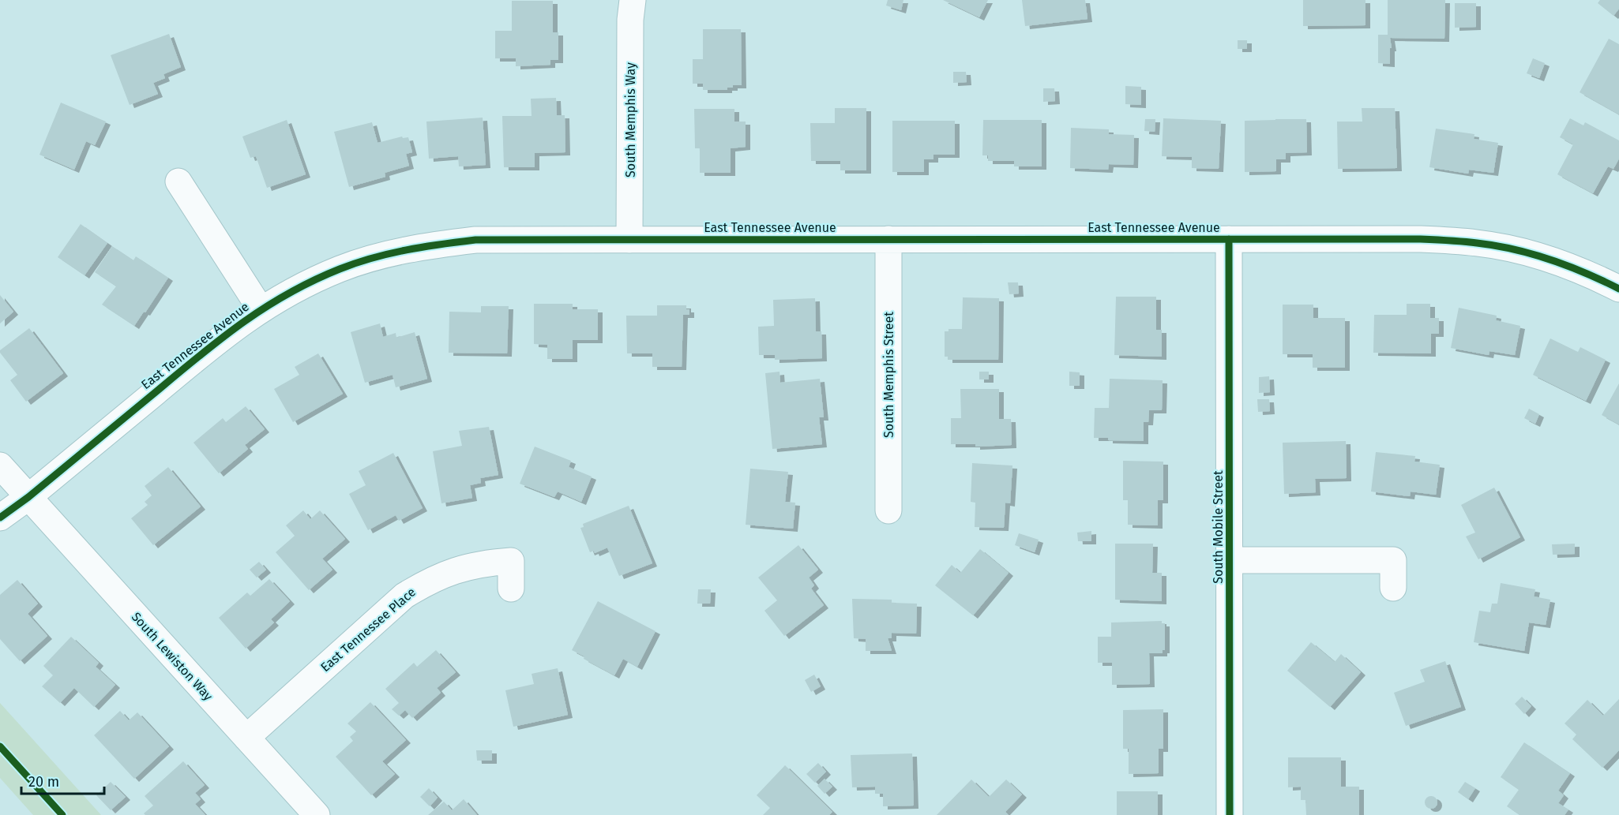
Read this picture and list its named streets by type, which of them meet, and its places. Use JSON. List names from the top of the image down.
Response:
{
  "streets": {
    "street": [
      "South Memphis Way",
      "East Tennessee Avenue",
      "South Memphis Street",
      "South Mobile Street",
      "East Tennessee Place",
      "South Lewiston Way"
    ]
  },
  "crossings": [
    ["South Memphis Way", "East Tennessee Avenue"],
    ["East Tennessee Avenue", "South Memphis Street"],
    ["East Tennessee Avenue", "South Mobile Street"],
    ["East Tennessee Avenue", "South Lewiston Way"],
    ["East Tennessee Place", "South Lewiston Way"]
  ],
  "scale_bar": "20 m"
}
